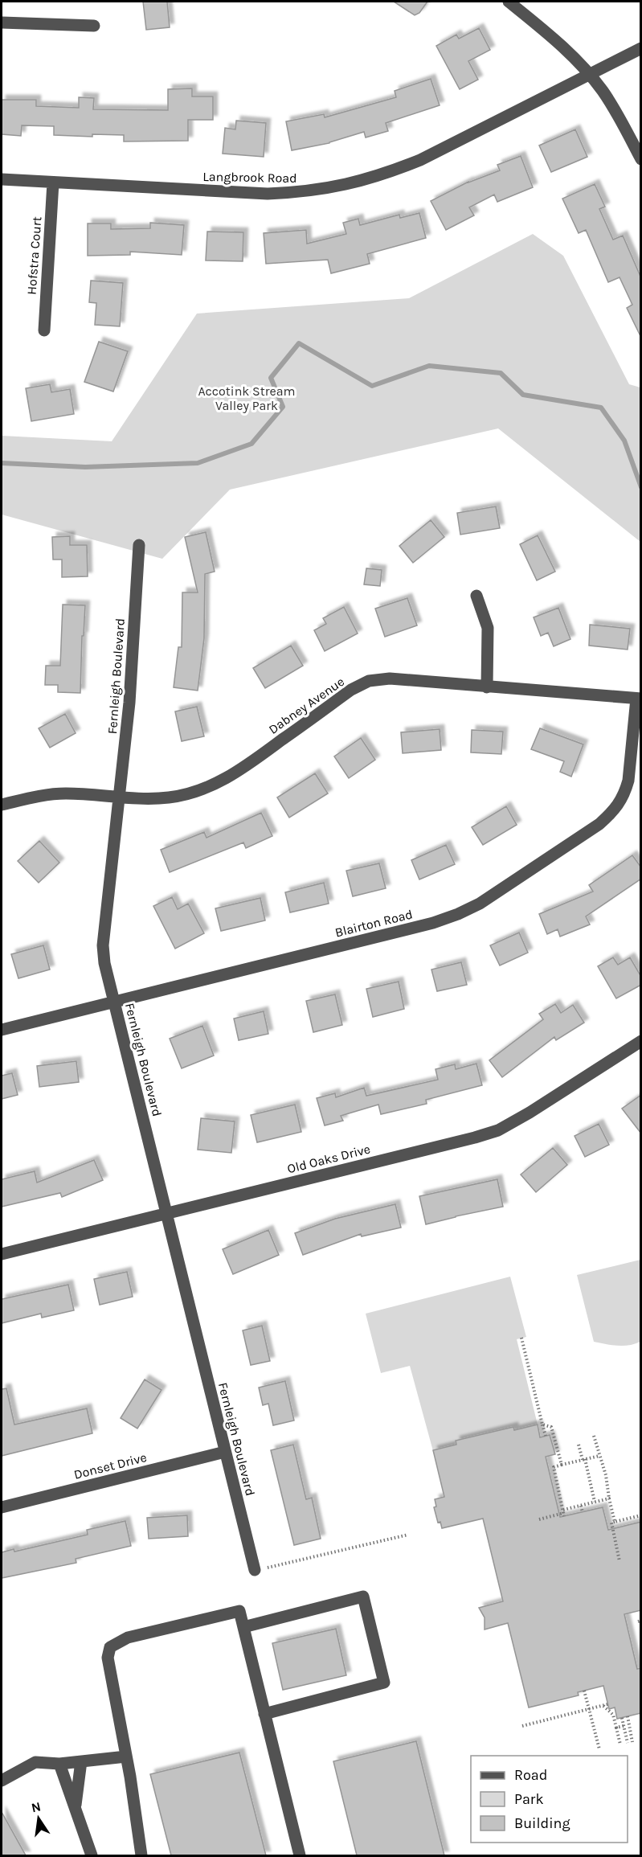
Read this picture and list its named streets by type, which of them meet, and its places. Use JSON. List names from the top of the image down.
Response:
{
  "streets": {
    "street": [
      "Langbrook Road",
      "Hofstra Court",
      "Fernleigh Boulevard",
      "Dabney Avenue",
      "Blairton Road",
      "Old Oaks Drive",
      "Donset Drive"
    ]
  },
  "crossings": [
    ["Langbrook Road", "Hofstra Court"],
    ["Fernleigh Boulevard", "Dabney Avenue"],
    ["Fernleigh Boulevard", "Blairton Road"],
    ["Fernleigh Boulevard", "Old Oaks Drive"],
    ["Fernleigh Boulevard", "Donset Drive"],
    ["Dabney Avenue", "Blairton Road"]
  ],
  "parks": ["Accotink Stream Valley Park"],
  "legend": ["Road", "Park", "Building"],
  "north": "top"
}
